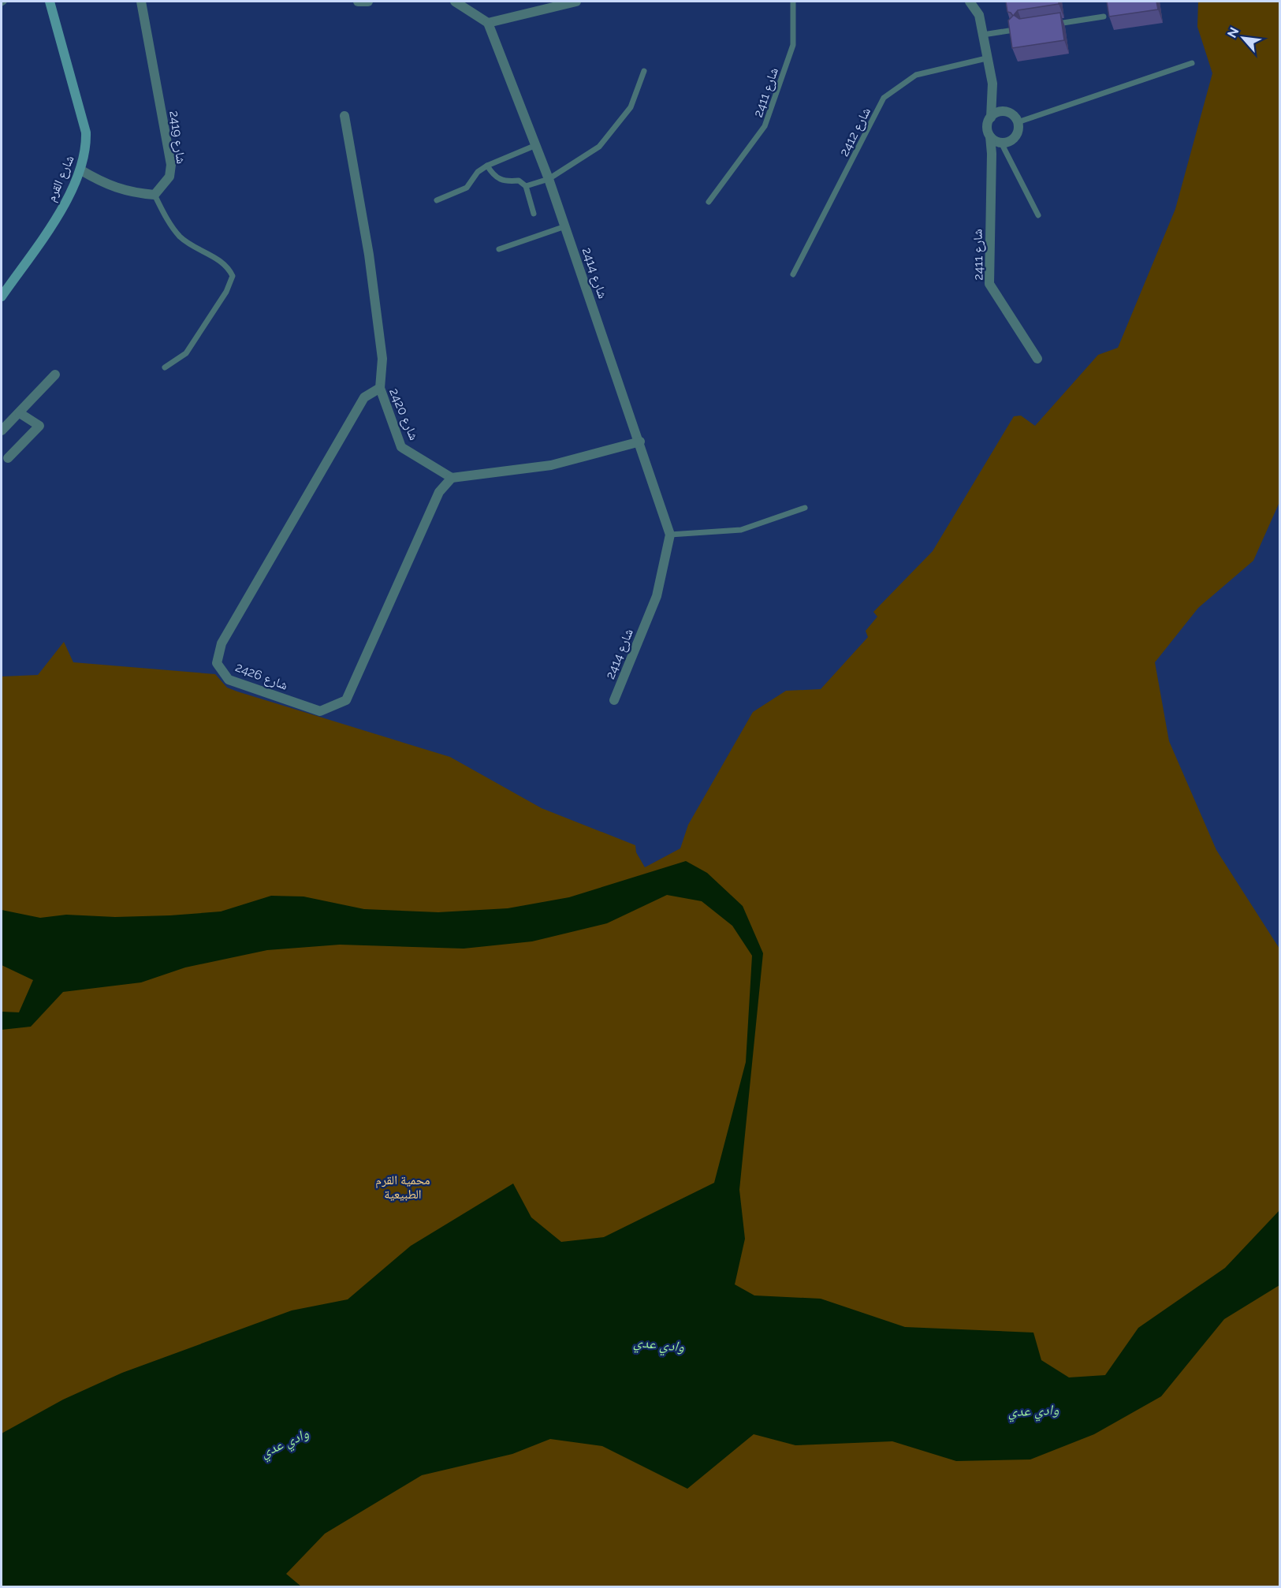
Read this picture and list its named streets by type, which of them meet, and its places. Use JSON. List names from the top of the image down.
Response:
{
  "streets": {
    "main road": ["شارع القرم"],
    "street": [
      "2419 شارع",
      "شارع 2411",
      "2414 شارع",
      "2420 شارع",
      "2426 شارع"
    ],
    "lane": ["2411 شارع", "2412 شارع"]
  },
  "crossings": [
    ["2420 شارع", "2426 شارع"]
  ],
  "water": ["وادي عدي"],
  "parks": ["محمية القرم الطبيعية"],
  "north": "top left"
}
